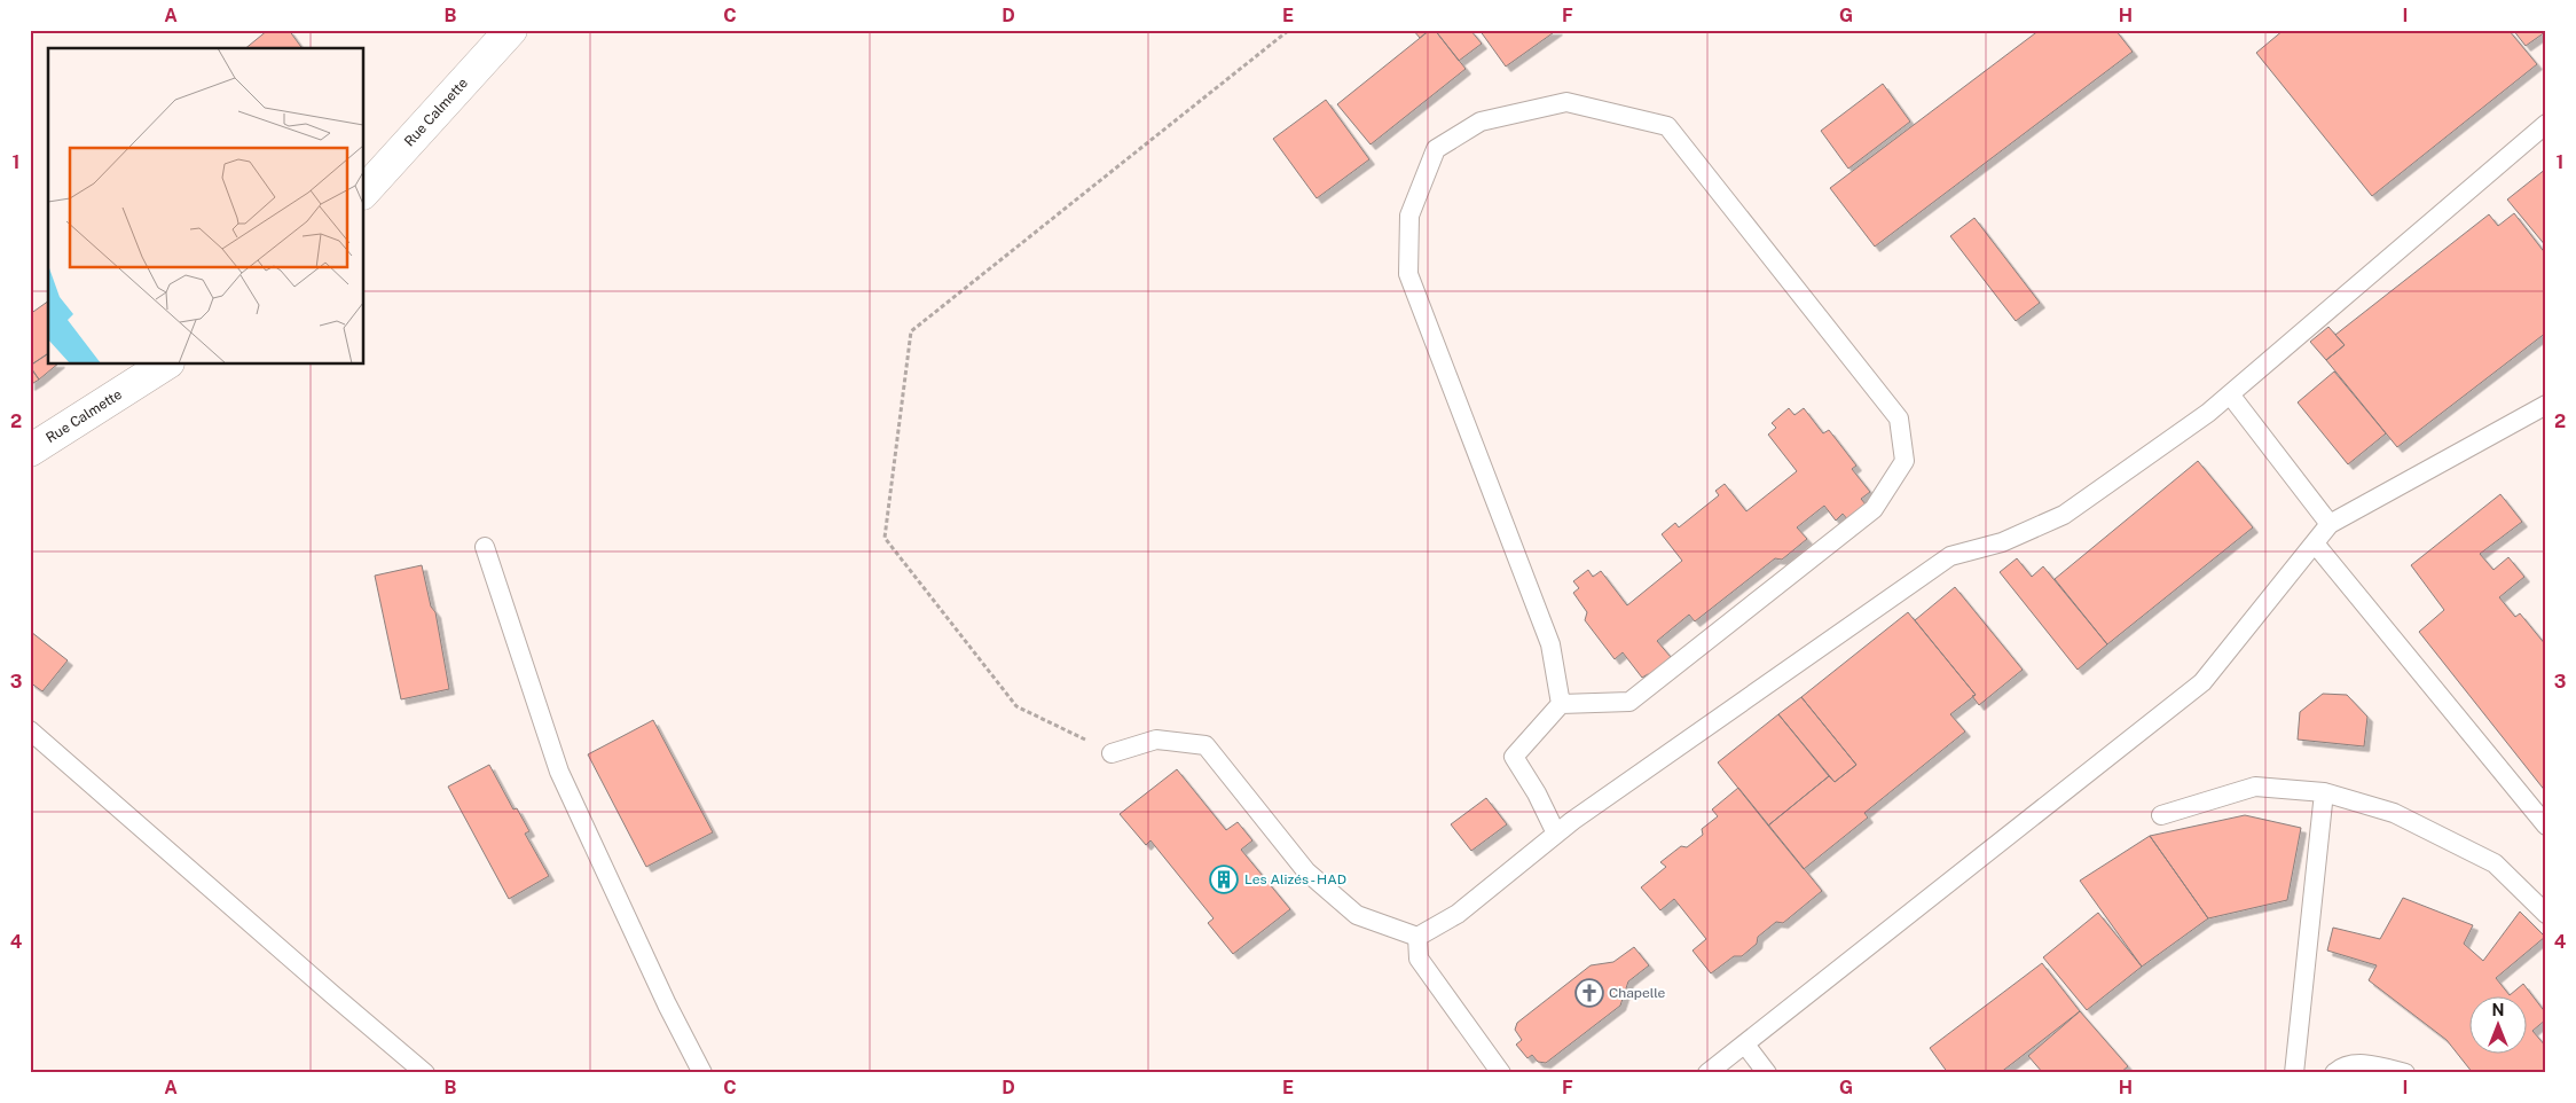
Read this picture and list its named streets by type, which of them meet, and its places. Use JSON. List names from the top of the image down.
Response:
{
  "streets": {
    "street": ["Rue Calmette"]
  },
  "places": {
    "building": ["Les Alizés - HAD"],
    "church": ["Chapelle"]
  },
  "north": "top",
  "grid": {
    "columns": [
      "A",
      "B",
      "C",
      "D",
      "E",
      "F",
      "G",
      "H",
      "I"
    ],
    "rows": [
      "1",
      "2",
      "3",
      "4"
    ]
  }
}
